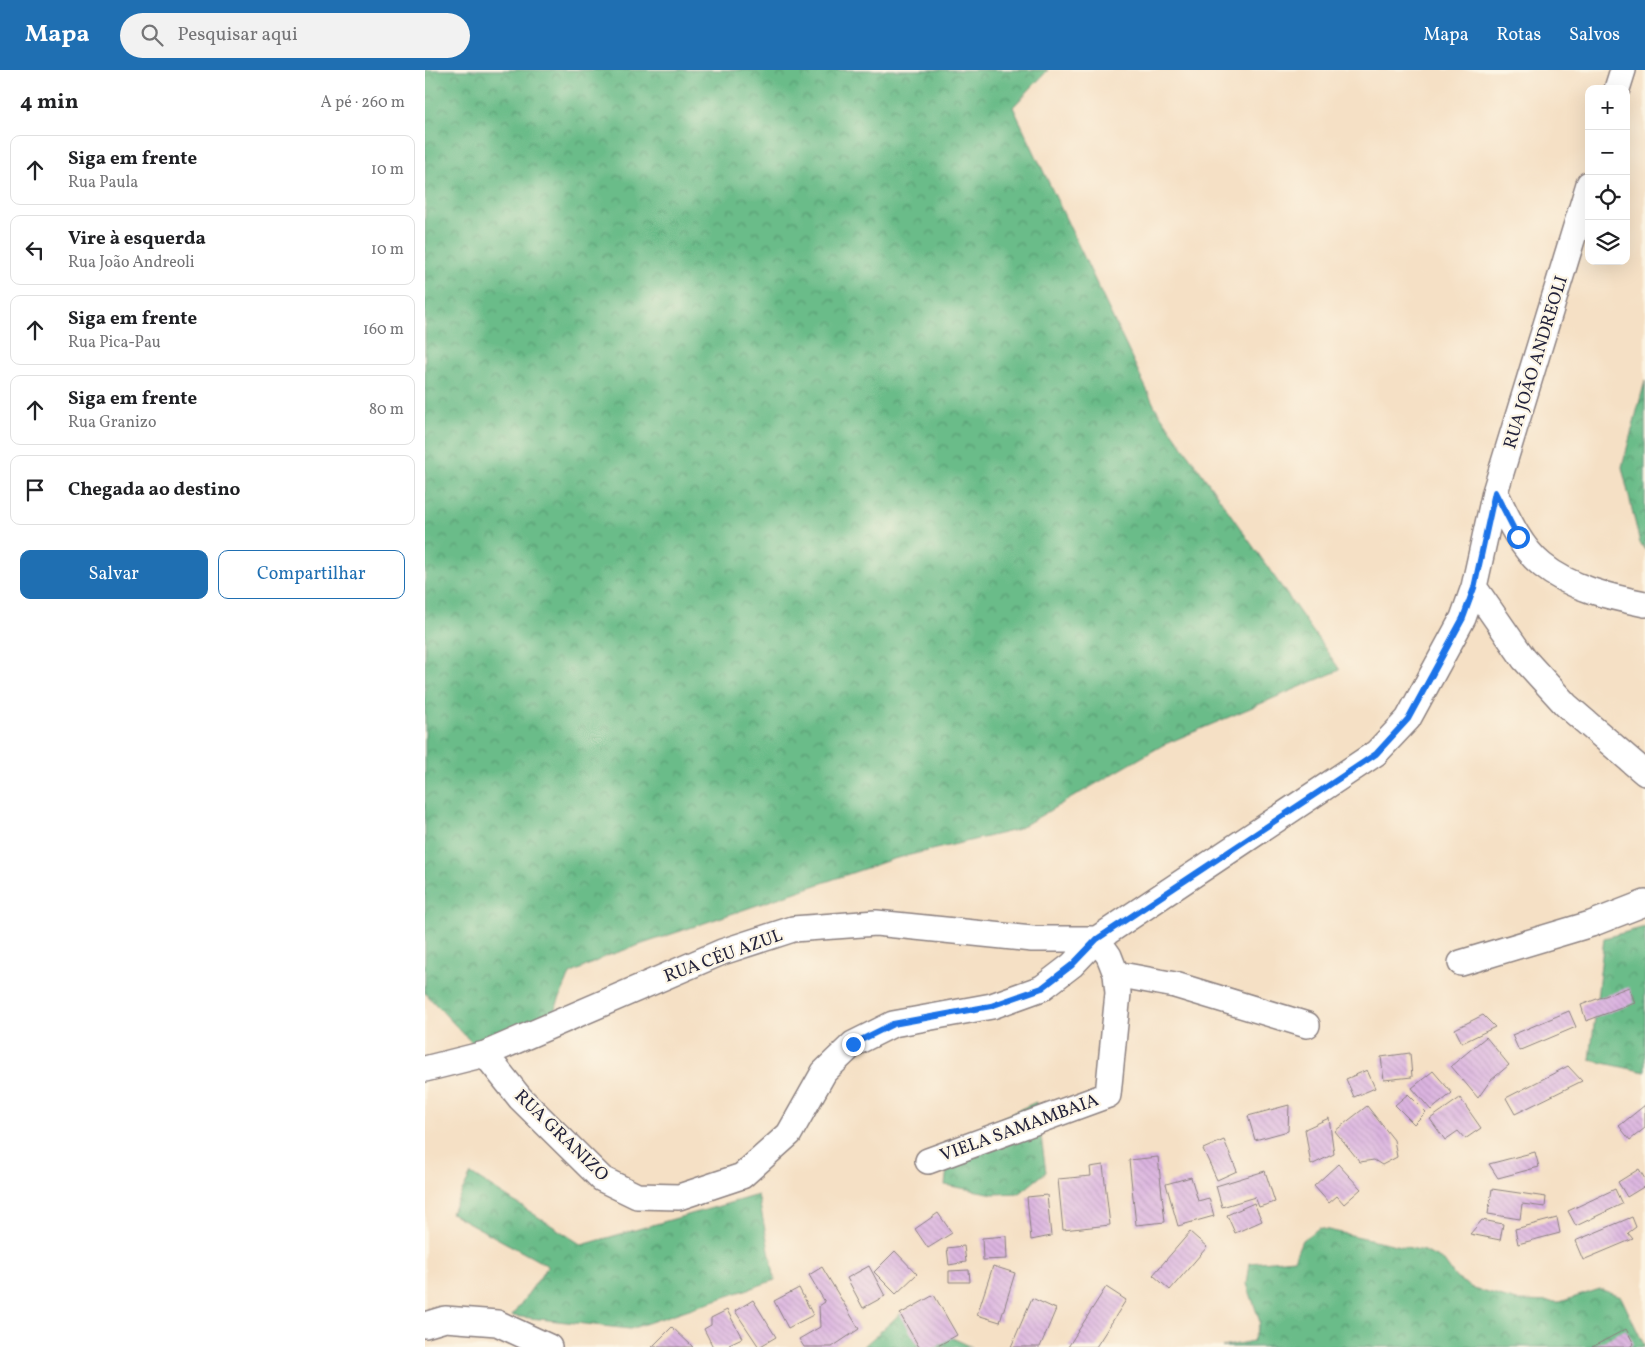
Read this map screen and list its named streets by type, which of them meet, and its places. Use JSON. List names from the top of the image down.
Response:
{
  "streets": {
    "street": [
      "RUA JOÃO ANDREOLI",
      "RUA CÉU AZUL",
      "VIELA SAMAMBAIA",
      "RUA GRANIZO"
    ]
  },
  "crossings": [
    ["RUA JOÃO ANDREOLI", "RUA GRANIZO"],
    ["RUA CÉU AZUL", "VIELA SAMAMBAIA"],
    ["RUA CÉU AZUL", "RUA GRANIZO"],
    ["VIELA SAMAMBAIA", "RUA GRANIZO"]
  ],
  "page": {
    "header": "Mapa",
    "search": "Pesquisar aqui",
    "nav": ["Mapa", "Rotas", "Salvos"],
    "heading": ["4 min", "A pé · 260 m"],
    "map_buttons": ["+", "−"],
    "list": [
      ["Siga em frente", "Rua Paula", "10 m"],
      ["Vire à esquerda", "Rua João Andreoli", "10 m"],
      ["Siga em frente", "Rua Pica-Pau", "160 m"],
      ["Siga em frente", "Rua Granizo", "80 m"],
      "Chegada ao destino"
    ],
    "buttons": ["Salvar", "Compartilhar"]
  }
}
